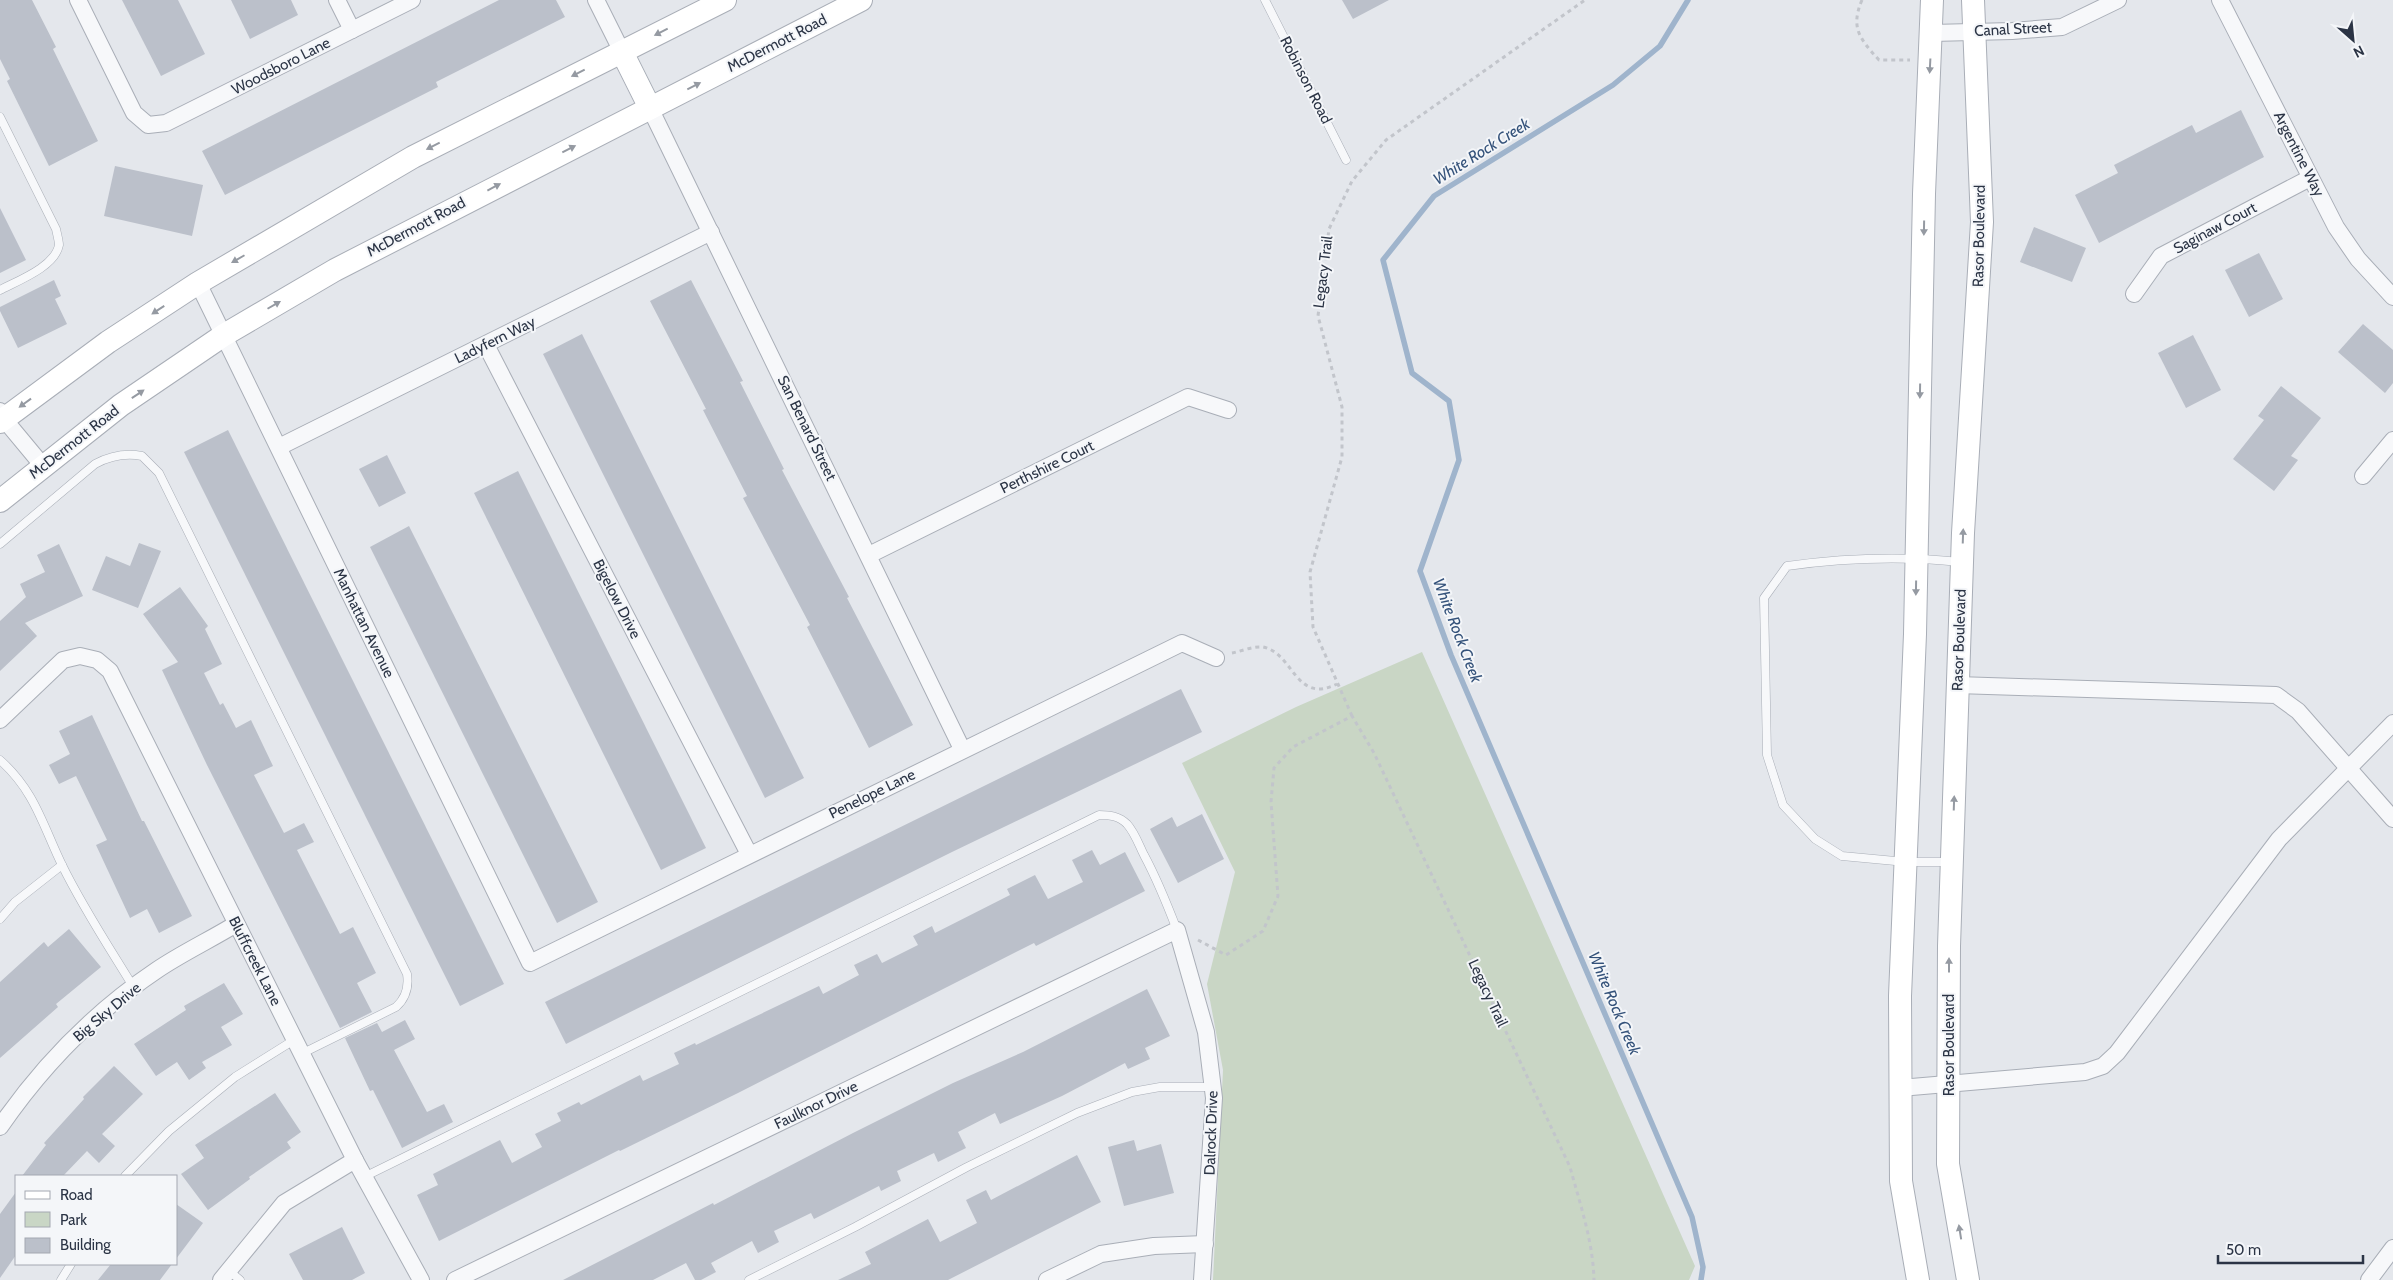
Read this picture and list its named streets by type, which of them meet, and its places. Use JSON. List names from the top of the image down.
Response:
{
  "streets": {
    "main road": ["McDermott Road", "Rasor Boulevard"],
    "street": [
      "Canal Street",
      "Woodsboro Lane",
      "Argentine Way",
      "Saginaw Court",
      "Ladyfern Way",
      "San Benard Street",
      "Perthshire Court",
      "Bigelow Drive",
      "Manhattan Avenue",
      "Penelope Lane",
      "Bluffcreek Lane",
      "Big Sky Drive",
      "Faulknor Drive",
      "Dalrock Drive"
    ],
    "lane": ["Robinson Road"],
    "path": ["Legacy Trail"]
  },
  "crossings": [
    ["Canal Street", "Rasor Boulevard"],
    ["McDermott Road", "San Benard Street"],
    ["McDermott Road", "Manhattan Avenue"],
    ["Argentine Way", "Saginaw Court"],
    ["Ladyfern Way", "San Benard Street"],
    ["Ladyfern Way", "Bigelow Drive"],
    ["Ladyfern Way", "Manhattan Avenue"],
    ["San Benard Street", "Perthshire Court"],
    ["San Benard Street", "Penelope Lane"],
    ["Bigelow Drive", "Penelope Lane"],
    ["Manhattan Avenue", "Penelope Lane"],
    ["Bluffcreek Lane", "Big Sky Drive"],
    ["Faulknor Drive", "Dalrock Drive"]
  ],
  "water": ["White Rock Creek"],
  "legend": ["Road", "Park", "Building"],
  "scale_bar": "50 m",
  "north": "bottom right"
}
